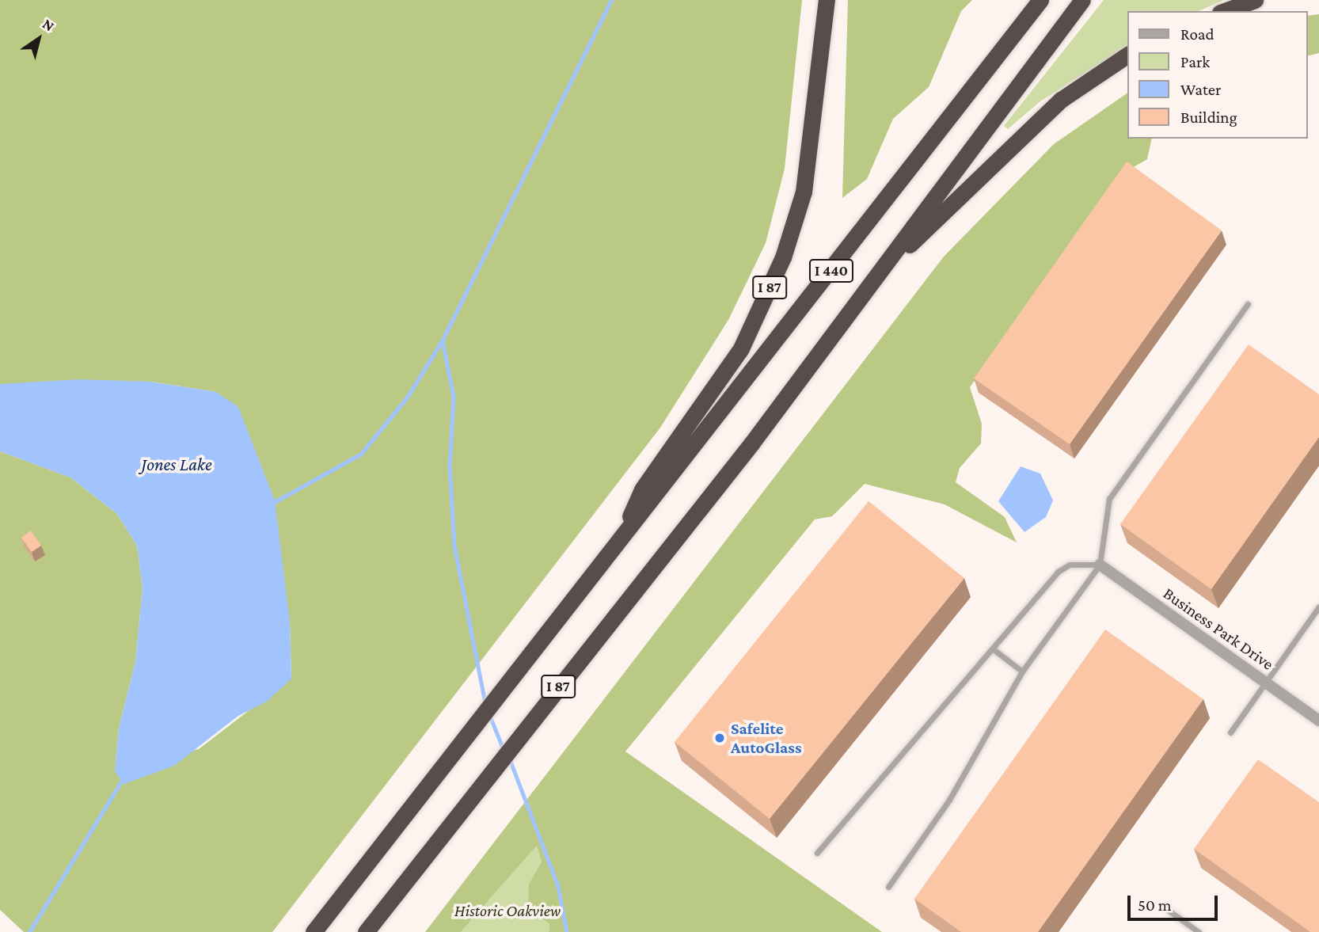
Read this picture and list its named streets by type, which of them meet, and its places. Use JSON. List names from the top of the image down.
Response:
{
  "streets": {
    "highway": ["I 440", "I 87"],
    "street": ["Business Park Drive"]
  },
  "crossings": [
    ["I 440", "I 87"]
  ],
  "water": ["Jones Lake"],
  "parks": ["Historic Oakview"],
  "places": ["Safelite AutoGlass"],
  "legend": [
    "Road",
    "Park",
    "Water",
    "Building"
  ],
  "scale_bar": "50 m",
  "north": "top right"
}
